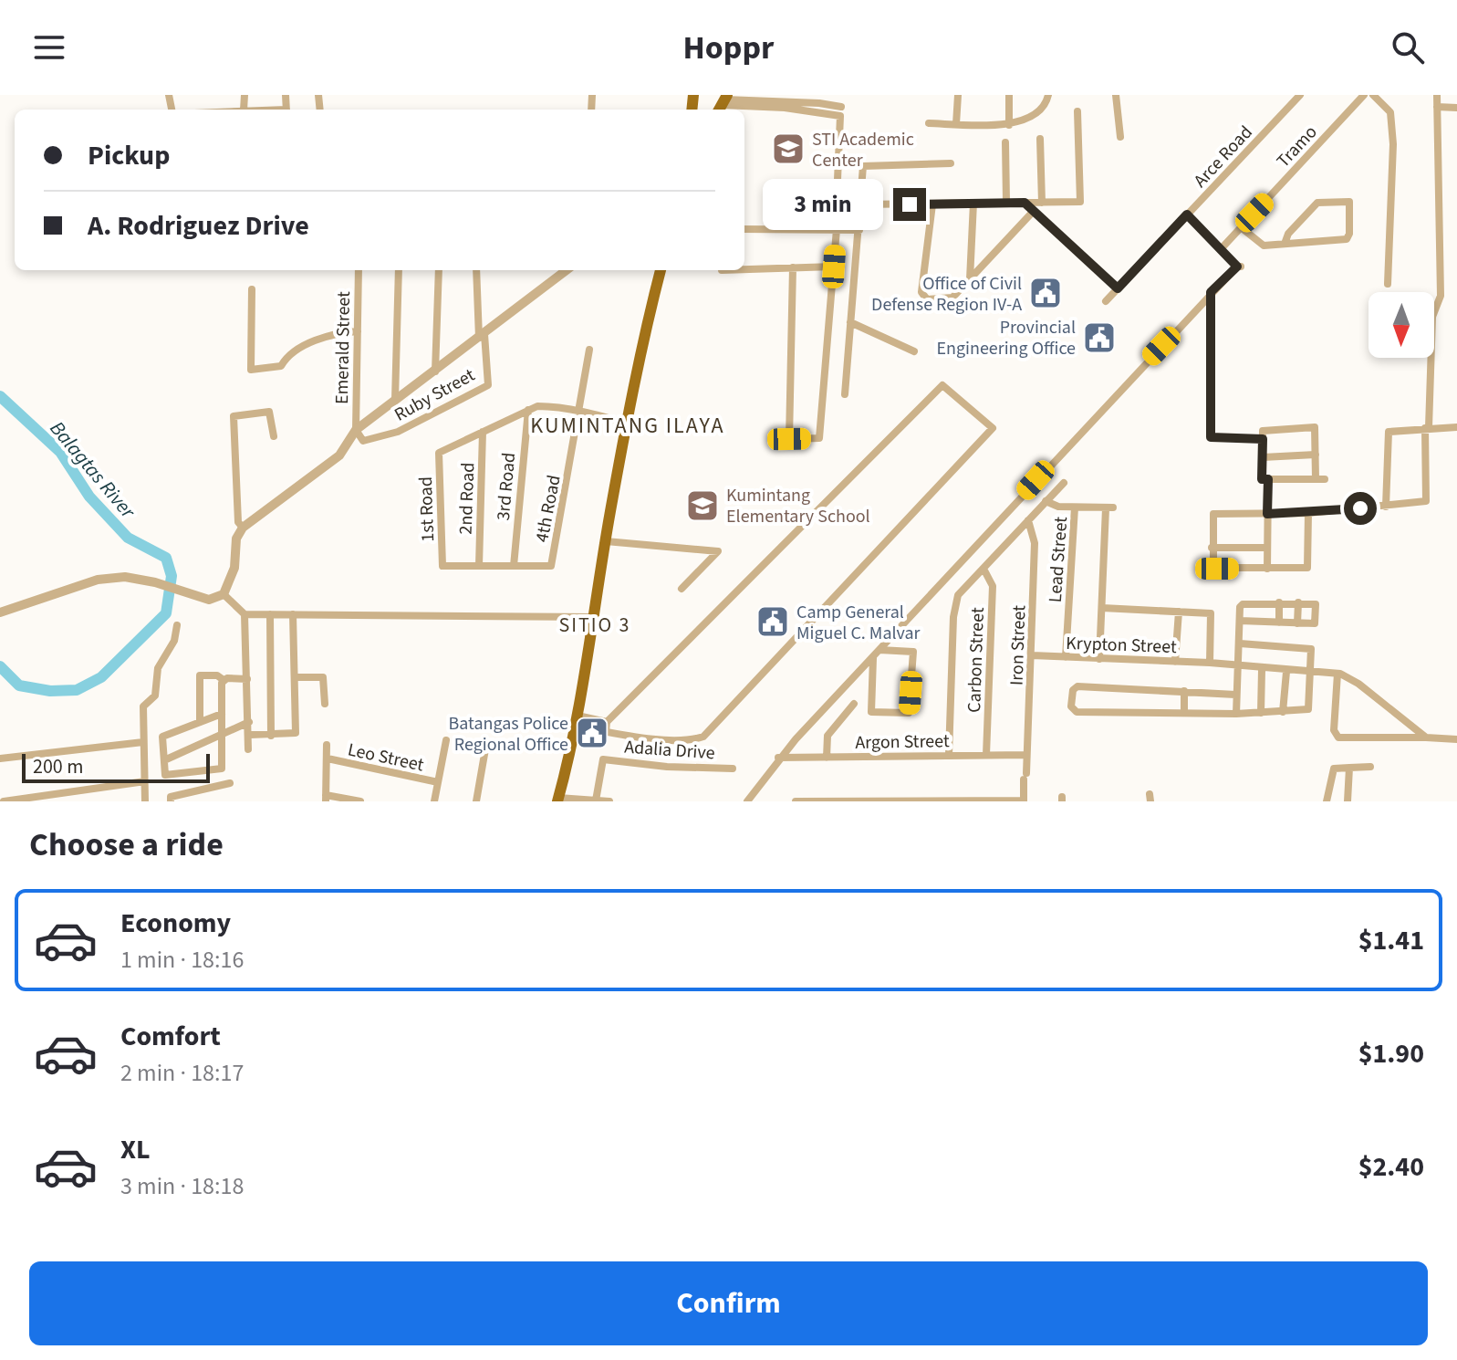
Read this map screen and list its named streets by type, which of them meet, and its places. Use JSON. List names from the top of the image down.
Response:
{
  "streets": {
    "street": [
      "Tramo",
      "Arce Road",
      "Emerald Street",
      "Ruby Street",
      "3rd Road",
      "2nd Road",
      "4th Road",
      "1st Road",
      "Lead Street",
      "Krypton Street",
      "Iron Street",
      "Carbon Street",
      "Argon Street",
      "Adalia Drive",
      "Leo Street"
    ]
  },
  "crossings": [
    ["Emerald Street", "Ruby Street"],
    ["3rd Road", "4th Road"],
    ["2nd Road", "4th Road"],
    ["2nd Road", "1st Road"],
    ["4th Road", "1st Road"],
    ["Lead Street", "Krypton Street"],
    ["Krypton Street", "Iron Street"],
    ["Iron Street", "Argon Street"],
    ["Carbon Street", "Argon Street"]
  ],
  "districts": ["KUMINTANG ILAYA", "SITIO 3"],
  "water": ["Balagtas River"],
  "places": {
    "school or university": ["STI Academic Center", "Kumintang Elementary School"],
    "public building": [
      "Office of Civil Defense Region IV-A",
      "Provincial Engineering Office",
      "Camp General Miguel C. Malvar",
      "Batangas Police Regional Office"
    ]
  },
  "scale_bar": "200 m",
  "north": "bottom",
  "page": {
    "header": "Hoppr",
    "banner": ["Pickup", "A. Rodriguez Drive"],
    "bubble": "3 min",
    "scale": "200 m",
    "heading": "Choose a ride",
    "list": [
      {
        "name": "Economy",
        "note": "1 min · 18:16",
        "value": "$1.41"
      },
      {
        "name": "Comfort",
        "note": "2 min · 18:17",
        "value": "$1.90"
      },
      {
        "name": "XL",
        "note": "3 min · 18:18",
        "value": "$2.40"
      }
    ],
    "buttons": "Confirm"
  }
}
